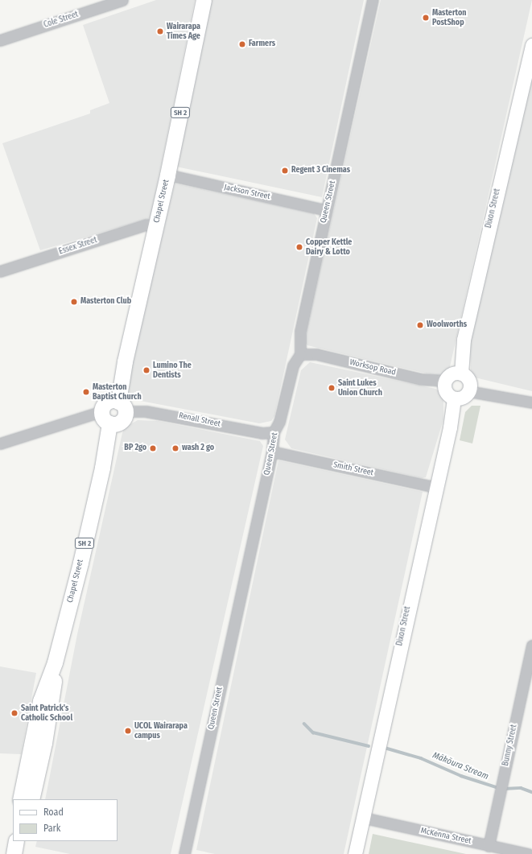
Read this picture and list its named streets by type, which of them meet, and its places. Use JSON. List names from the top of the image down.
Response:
{
  "streets": {
    "highway": ["SH 2", "Chapel Street"],
    "main road": ["Dixon Street"],
    "street": [
      "Cole Street",
      "Jackson Street",
      "Queen Street",
      "Essex Street",
      "Worksop Road",
      "Renall Street",
      "Smith Street",
      "Bunny Street",
      "McKenna Street"
    ]
  },
  "crossings": [
    ["SH 2", "Chapel Street"],
    ["SH 2", "Renall Street"],
    ["Jackson Street", "Chapel Street"],
    ["Jackson Street", "Queen Street"],
    ["Chapel Street", "Essex Street"],
    ["Chapel Street", "Renall Street"],
    ["Queen Street", "Worksop Road"],
    ["Queen Street", "Renall Street"],
    ["Queen Street", "Smith Street"],
    ["Dixon Street", "Worksop Road"],
    ["Dixon Street", "Smith Street"],
    ["Dixon Street", "McKenna Street"],
    ["Bunny Street", "McKenna Street"]
  ],
  "water": ["Mākōura Stream"],
  "places": [
    "Masterton PostShop",
    "Wairarapa Times Age",
    "Farmers",
    "Regent 3 Cinemas",
    "Copper Kettle Dairy & Lotto",
    "Masterton Club",
    "Woolworths",
    "Lumino The Dentists",
    "Saint Lukes Union Church",
    "Masterton Baptist Church",
    "BP 2go",
    "wash 2 go",
    "Saint Patrick's Catholic School",
    "UCOL Wairarapa campus"
  ],
  "legend": ["Road", "Park"]
}
